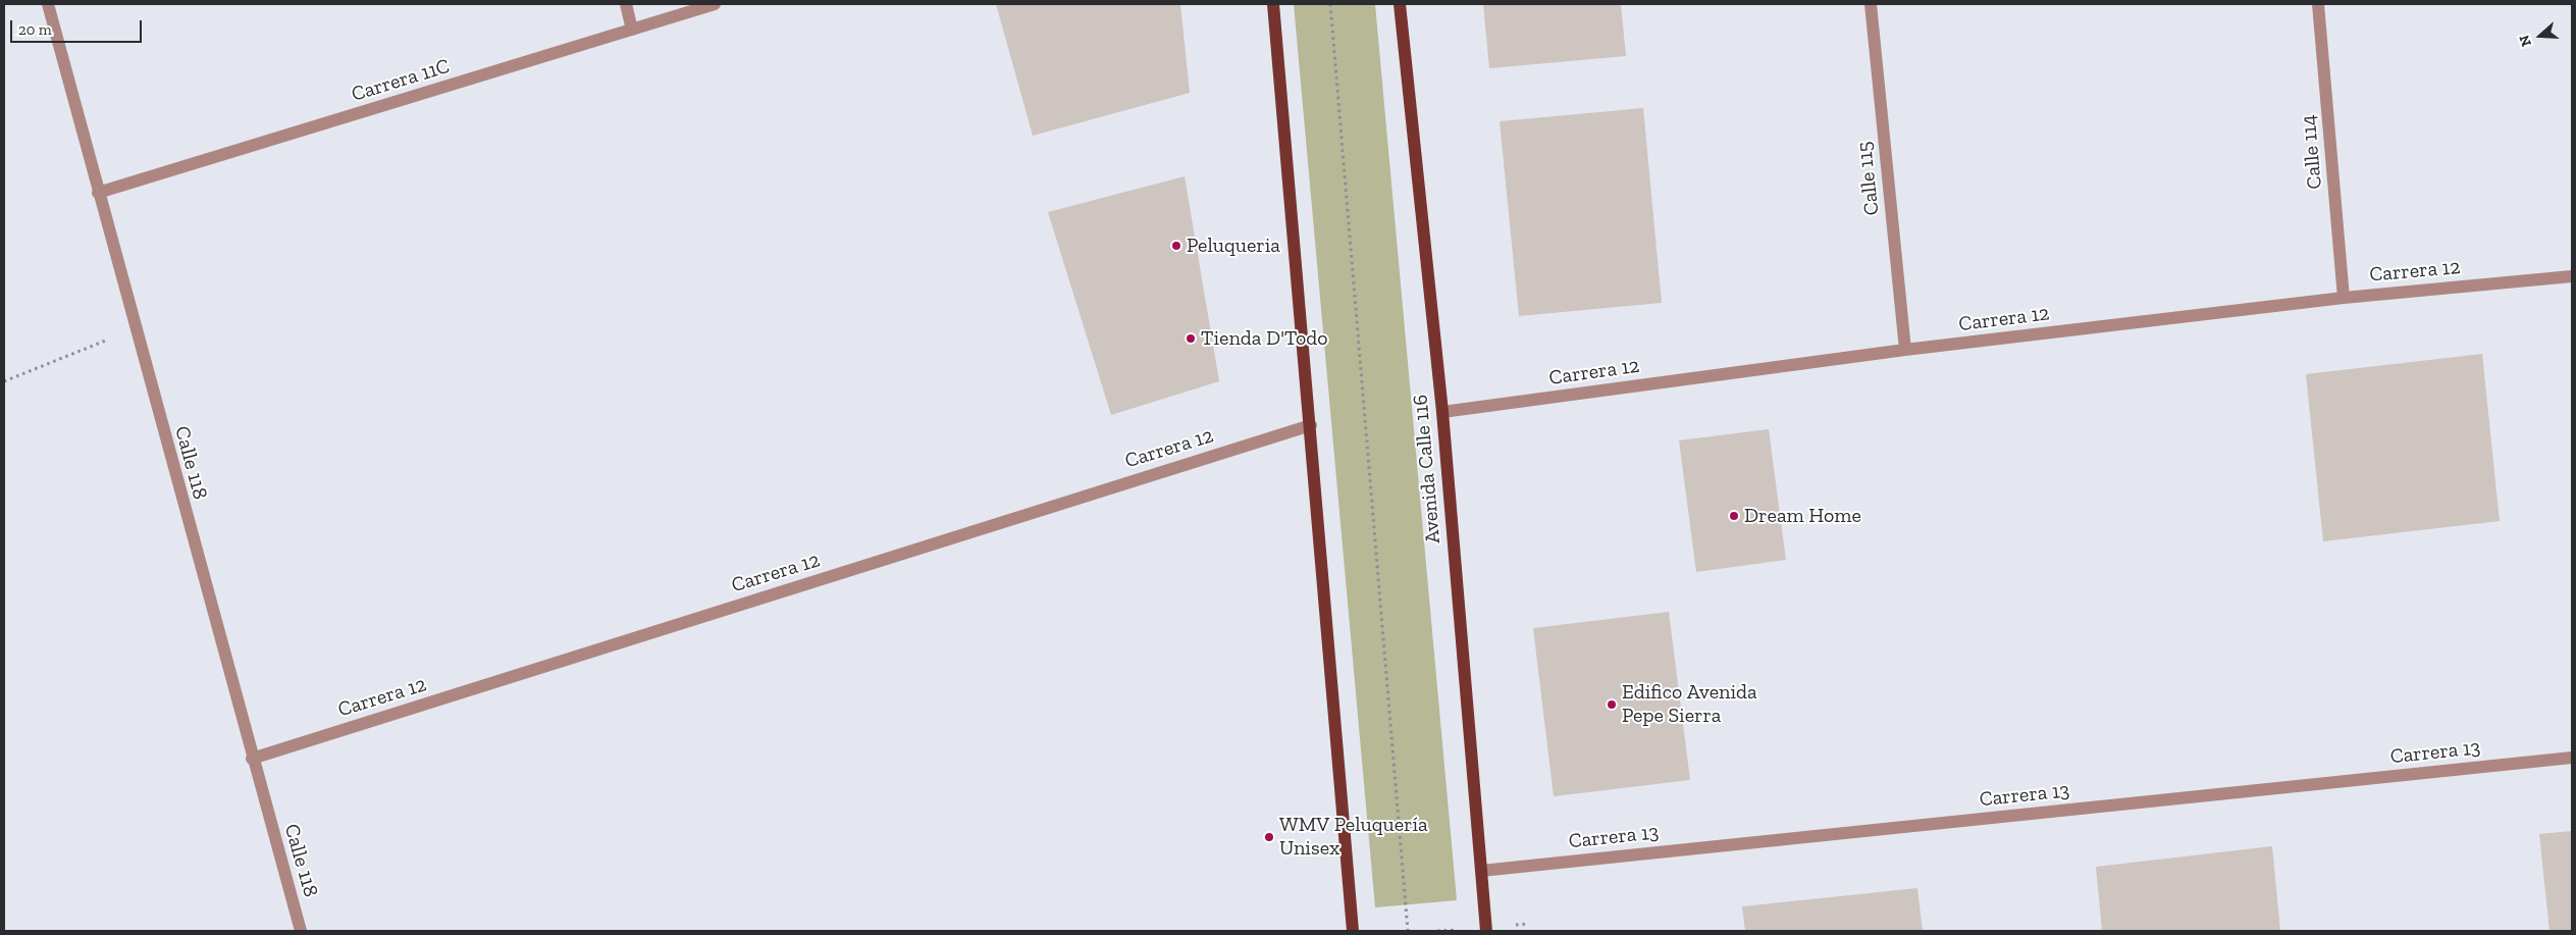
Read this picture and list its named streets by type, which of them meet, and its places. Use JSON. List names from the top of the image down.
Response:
{
  "streets": {
    "main road": ["Avenida Calle 116"],
    "street": [
      "Carrera 11C",
      "Calle 114",
      "Calle 115",
      "Carrera 12",
      "Calle 118",
      "Carrera 13"
    ]
  },
  "crossings": [
    ["Carrera 11C", "Calle 118"],
    ["Calle 114", "Carrera 12"],
    ["Calle 115", "Carrera 12"],
    ["Carrera 12", "Calle 118"],
    ["Carrera 12", "Avenida Calle 116"],
    ["Avenida Calle 116", "Carrera 13"]
  ],
  "places": [
    "Peluqueria",
    "Tienda D'Todo",
    "Dream Home",
    "Edifico Avenida Pepe Sierra",
    "WMV Peluquería Unisex"
  ],
  "scale_bar": "20 m",
  "north": "left"
}
